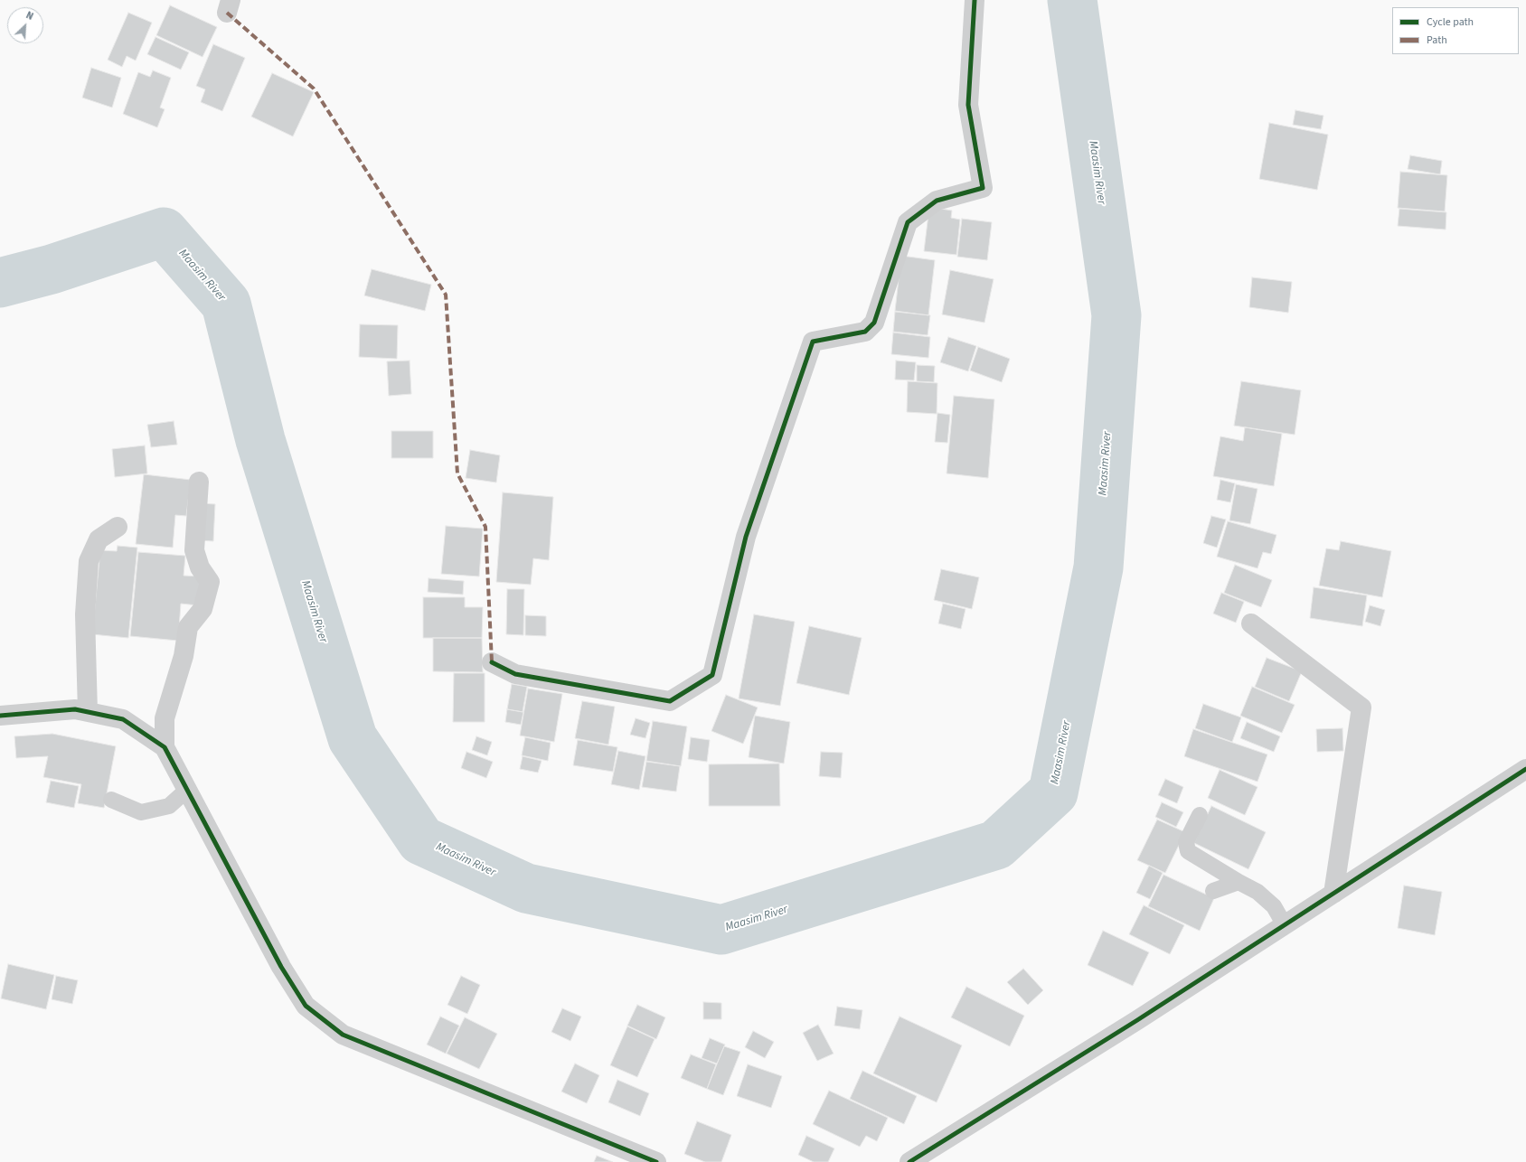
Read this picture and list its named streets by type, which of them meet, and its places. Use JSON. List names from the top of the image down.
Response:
{
  "water": ["Maasim River"],
  "legend": ["Cycle path", "Path"],
  "north": "top right"
}
